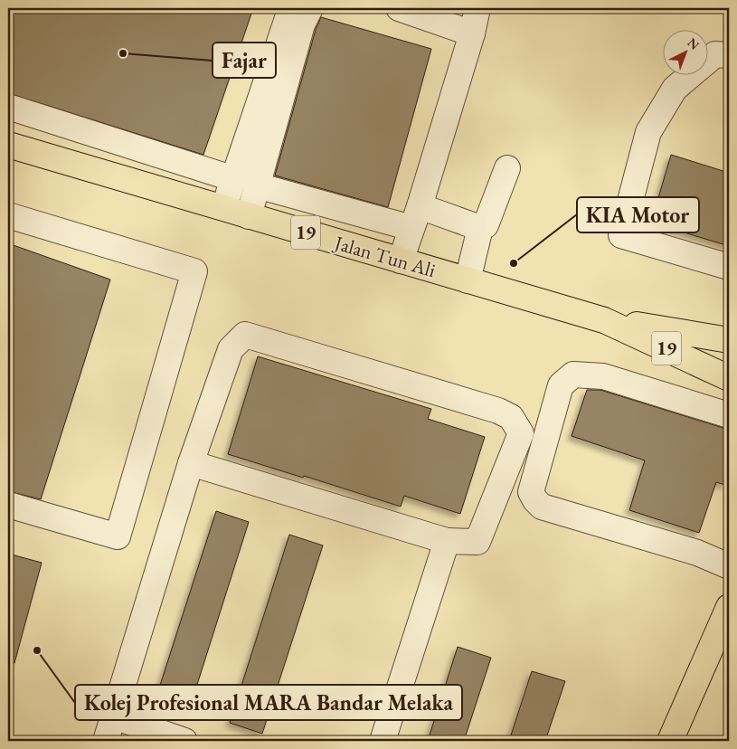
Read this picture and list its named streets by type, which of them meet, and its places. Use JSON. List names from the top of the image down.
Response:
{
  "streets": {
    "main road": ["19", "Jalan Tun Ali"]
  },
  "crossings": [
    ["19", "Jalan Tun Ali"]
  ],
  "places": ["Fajar", "KIA Motor", "Kolej Profesional MARA Bandar Melaka"],
  "north": "top right"
}
